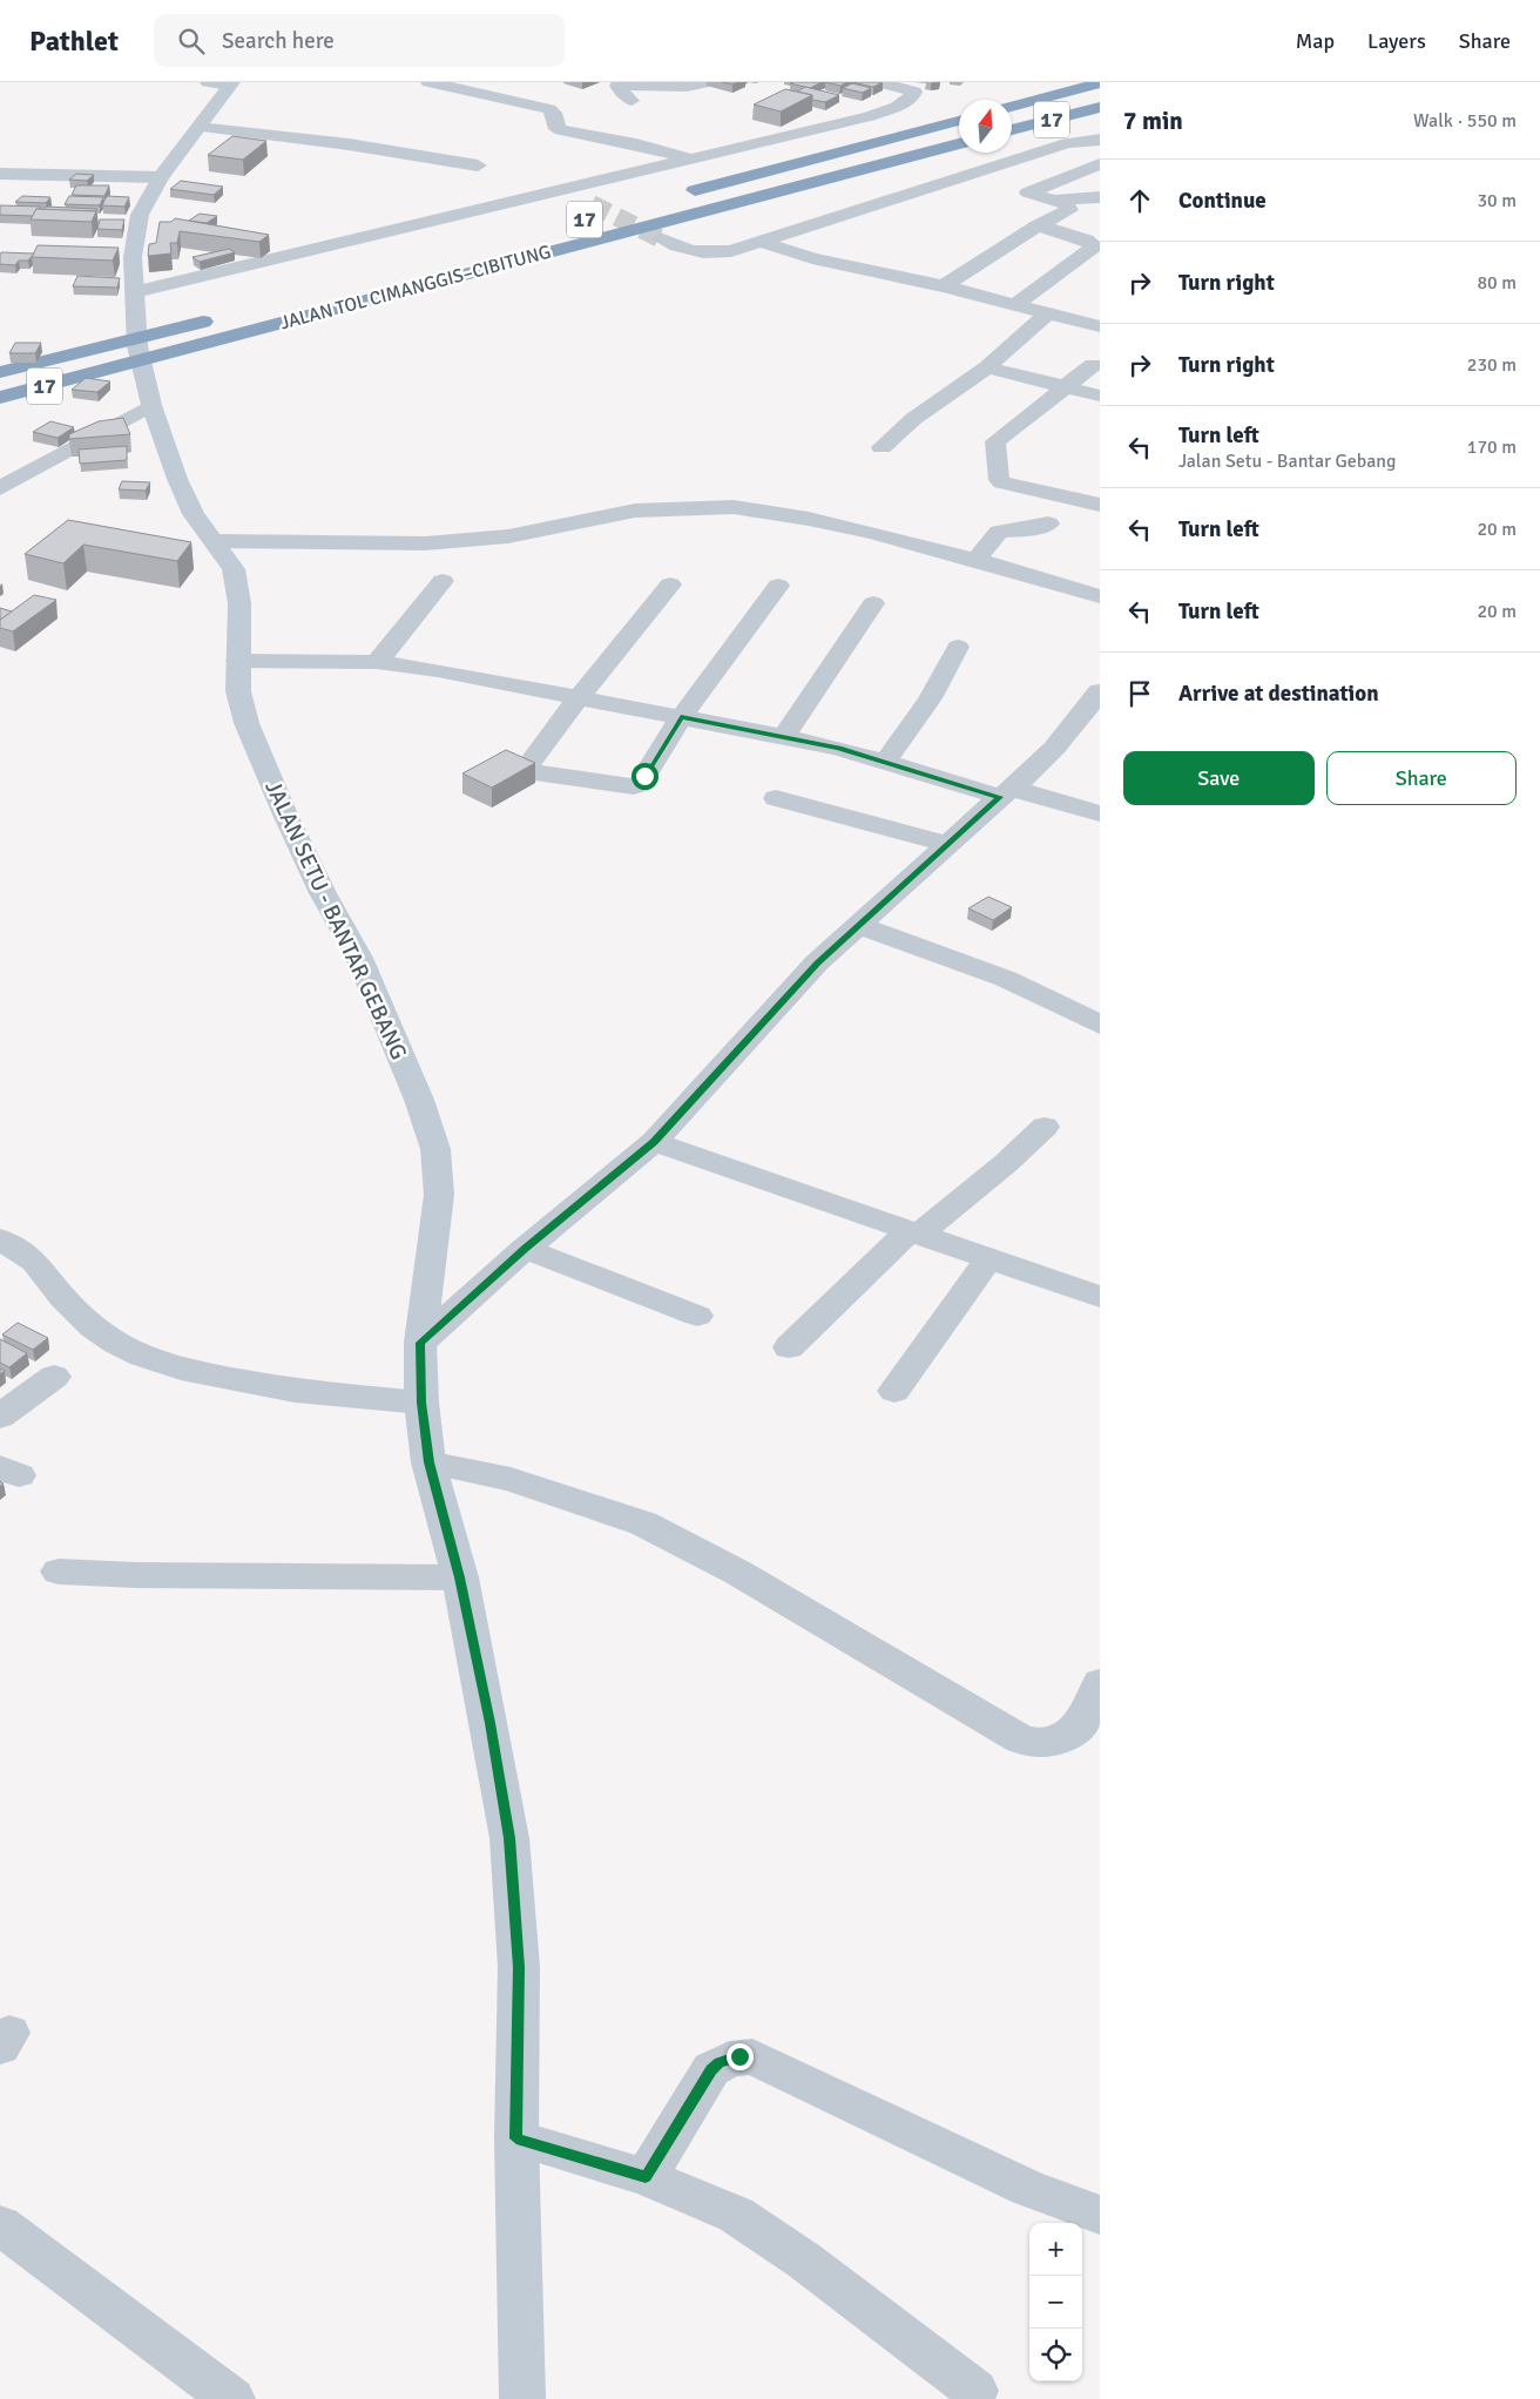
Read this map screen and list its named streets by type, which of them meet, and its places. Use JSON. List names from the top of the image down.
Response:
{
  "streets": {
    "highway": ["17", "JALAN TOL CIMANGGIS–CIBITUNG"],
    "main road": ["JALAN SETU - BANTAR GEBANG"]
  },
  "north": "top",
  "page": {
    "header": "Pathlet",
    "search": "Search here",
    "nav": ["Map", "Layers", "Share"],
    "heading": ["7 min", "Walk · 550 m"],
    "list": [
      ["Continue", "30 m"],
      ["Turn right", "80 m"],
      ["Turn right", "230 m"],
      ["Turn left", "Jalan Setu - Bantar Gebang", "170 m"],
      ["Turn left", "20 m"],
      ["Turn left", "20 m"],
      "Arrive at destination"
    ],
    "buttons": ["Save", "Share"],
    "map_buttons": ["+", "−"]
  }
}
